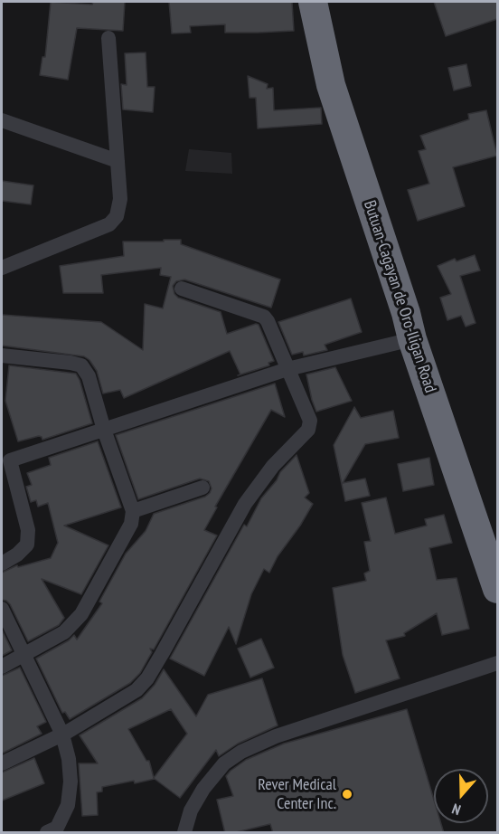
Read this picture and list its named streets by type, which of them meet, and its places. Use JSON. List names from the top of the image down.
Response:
{
  "streets": {
    "highway": ["Butuan-Cagayan de Oro-Iligan Road"]
  },
  "places": ["Rever Medical Center Inc."],
  "north": "bottom"
}
